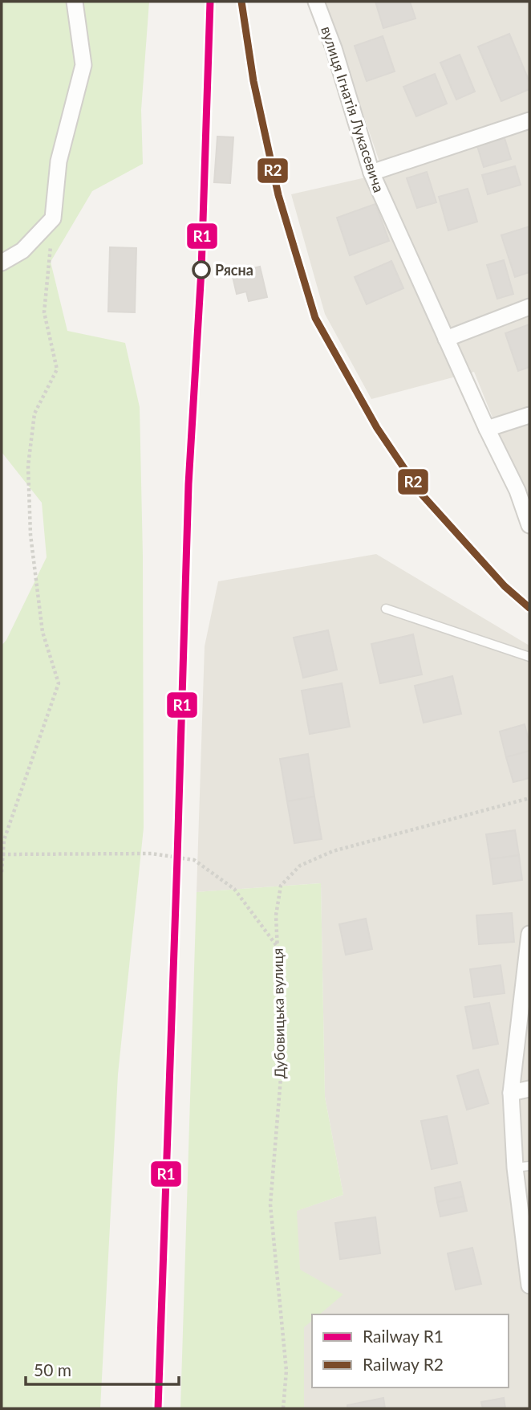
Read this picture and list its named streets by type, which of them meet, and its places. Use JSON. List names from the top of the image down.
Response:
{
  "streets": {
    "street": ["вулиця Ігнатія Лукасевича"],
    "path": ["Дубовицька вулиця"]
  },
  "places": ["Рясна"],
  "lines": ["rail line R1", "rail line R2"],
  "legend": ["Railway R1", "Railway R2"],
  "scale_bar": "50 m"
}
